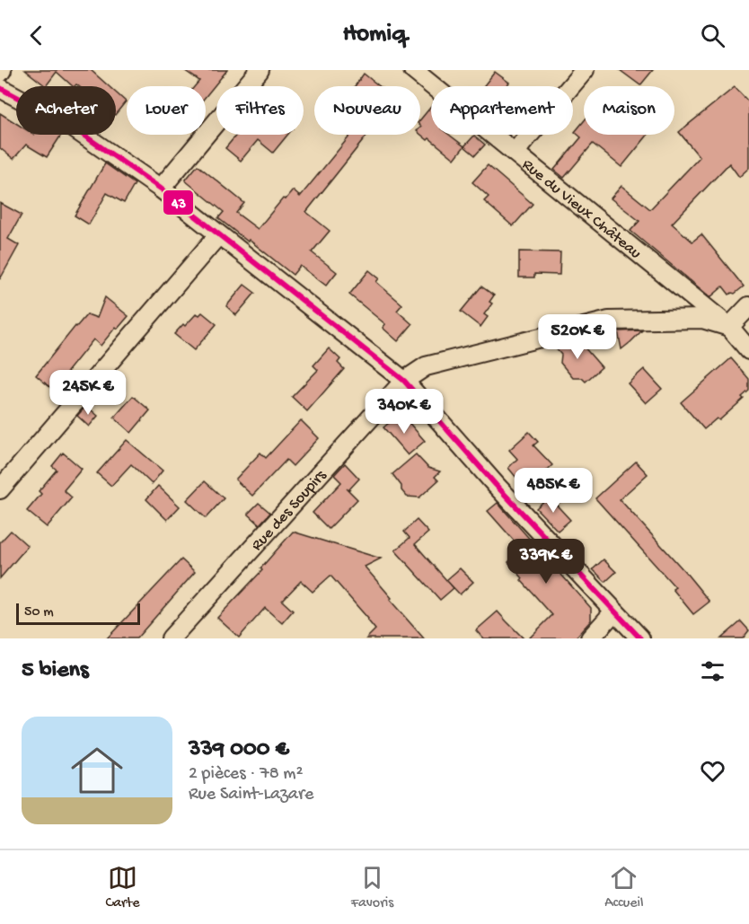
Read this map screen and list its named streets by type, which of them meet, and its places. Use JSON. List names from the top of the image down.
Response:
{
  "streets": {
    "street": ["Rue du Vieux Château", "Rue des Soupirs"]
  },
  "crossings": [
    ["Rue du Vieux Château", "Rue des Soupirs"]
  ],
  "lines": ["transit line 43"],
  "scale_bar": "50 m",
  "page": {
    "header": "Homiq",
    "chip": [
      "Acheter",
      "Louer",
      "Filtres",
      "Nouveau",
      "Appartement",
      "Maison"
    ],
    "price": [
      "520K €",
      "245K €",
      "340K €",
      "485K €",
      "339K €"
    ],
    "scale": "50 m",
    "heading": "5 biens",
    "list": [
      {
        "name": "339 000 €",
        "note": "2 pièces · 78 m² · Rue Saint-Lazare"
      }
    ],
    "tabs": ["Carte", "Favoris", "Accueil"]
  }
}
